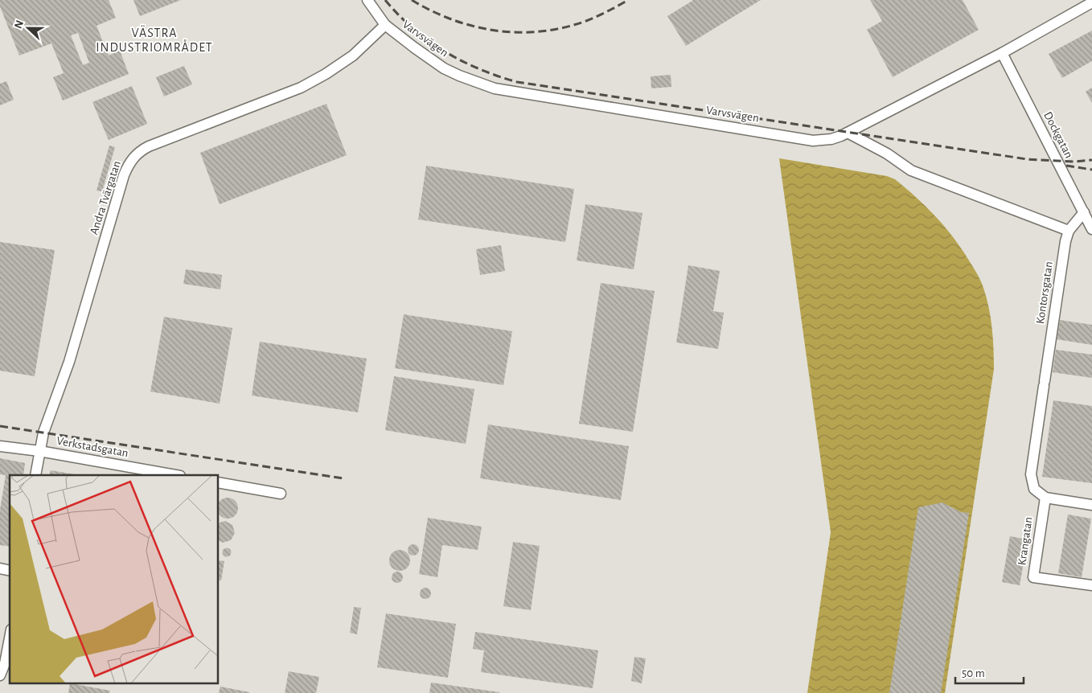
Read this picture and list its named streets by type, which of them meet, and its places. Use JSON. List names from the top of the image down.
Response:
{
  "streets": {
    "street": [
      "Varvsvägen",
      "Dockgatan",
      "Andra Tvärgatan",
      "Kontorsgatan",
      "Verkstadsgatan",
      "Krangatan"
    ]
  },
  "crossings": [
    ["Varvsvägen", "Dockgatan"],
    ["Varvsvägen", "Andra Tvärgatan"],
    ["Dockgatan", "Kontorsgatan"],
    ["Andra Tvärgatan", "Verkstadsgatan"],
    ["Kontorsgatan", "Krangatan"]
  ],
  "districts": ["VÄSTRA INDUSTRIOMRÅDET"],
  "scale_bar": "50 m",
  "north": "left"
}
